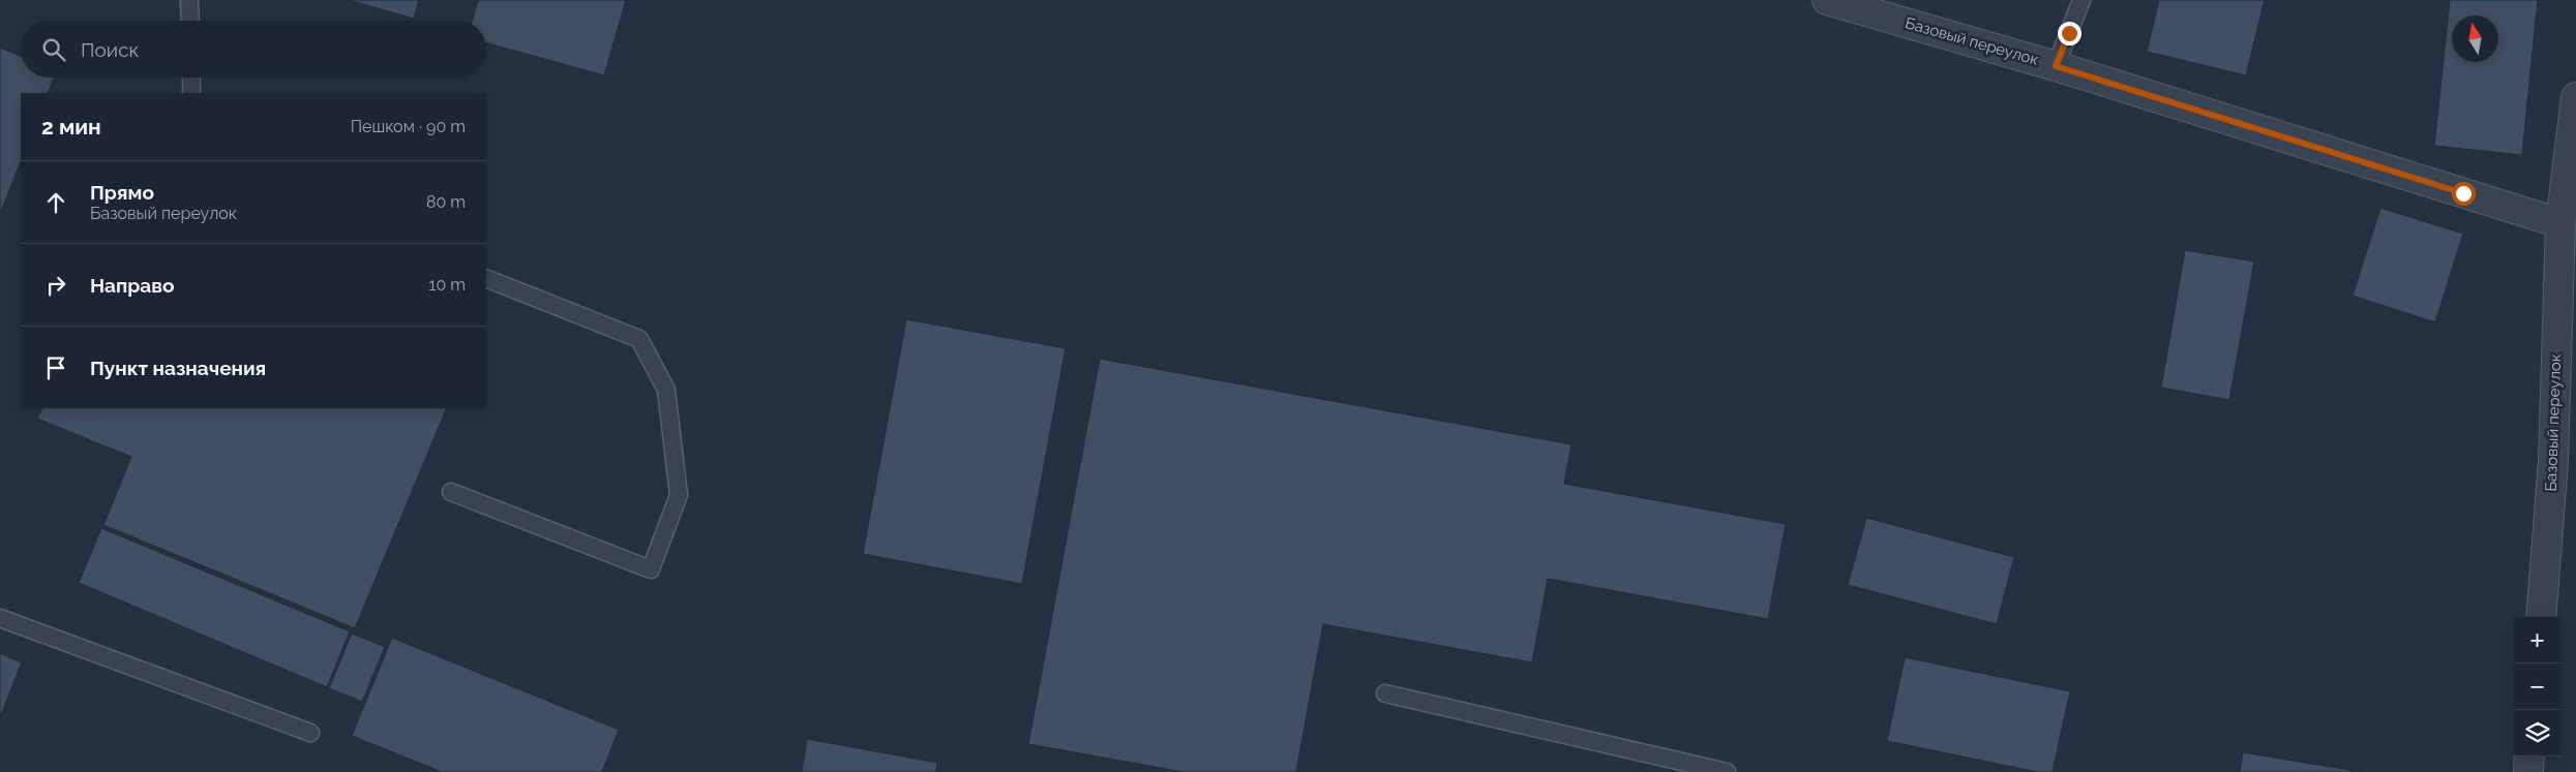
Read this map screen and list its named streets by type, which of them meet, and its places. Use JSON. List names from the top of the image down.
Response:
{
  "streets": {
    "street": ["Базовый переулок"]
  },
  "north": "top",
  "page": {
    "search": "Поиск",
    "heading": ["2 мин", "Пешком · 90 m"],
    "list": [
      ["Прямо", "Базовый переулок", "80 m"],
      ["Направо", "10 m"],
      "Пункт назначения"
    ],
    "map_buttons": ["+", "−"]
  }
}
